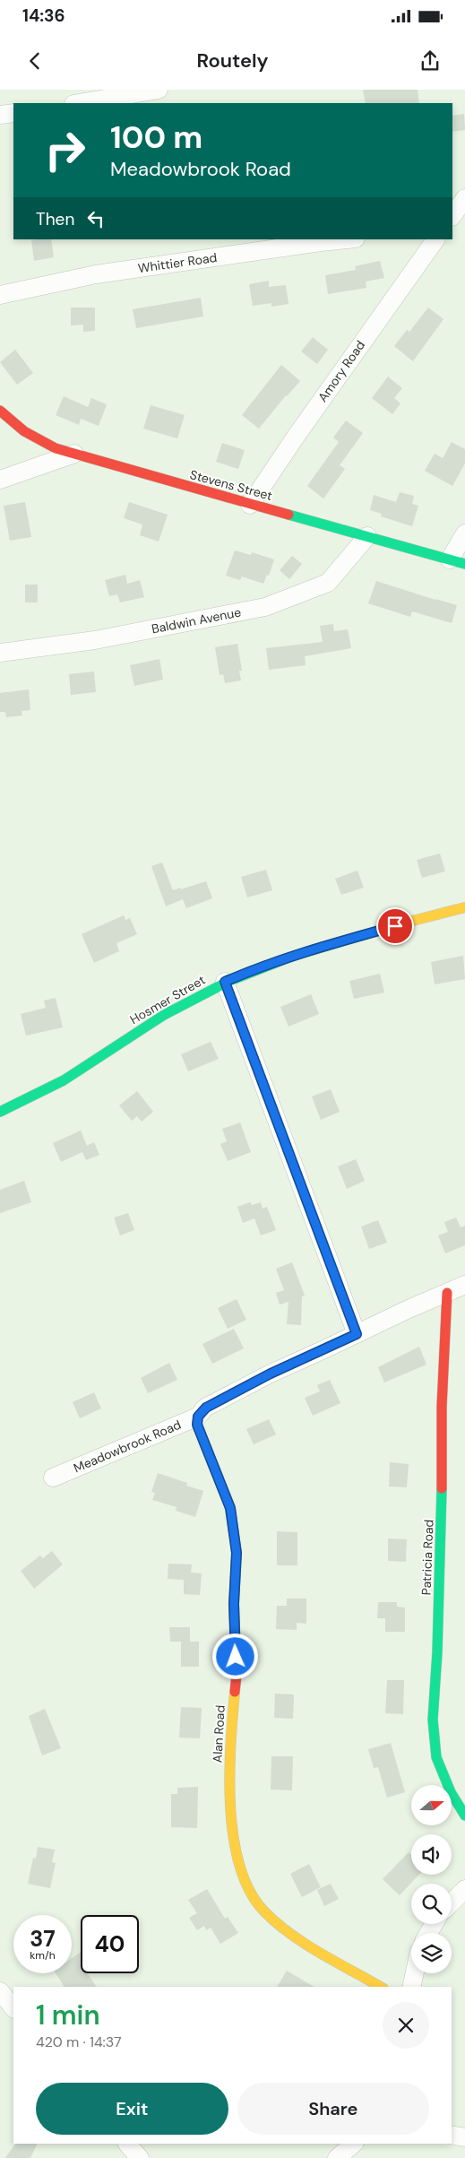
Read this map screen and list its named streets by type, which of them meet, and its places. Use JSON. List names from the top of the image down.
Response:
{
  "streets": {
    "street": [
      "Whittier Road",
      "Amory Road",
      "Stevens Street",
      "Baldwin Avenue",
      "Hosmer Street",
      "Meadowbrook Road",
      "Patricia Road",
      "Alan Road"
    ]
  },
  "crossings": [
    ["Amory Road", "Stevens Street"],
    ["Stevens Street", "Baldwin Avenue"],
    ["Meadowbrook Road", "Patricia Road"],
    ["Meadowbrook Road", "Alan Road"]
  ],
  "north": "right",
  "page": {
    "status": "14:36",
    "header": "Routely",
    "turn": ["100 m", "Meadowbrook Road"],
    "then": "Then",
    "speed": "37 km/h",
    "limit": "40",
    "heading": ["1 min", "420 m · 14:37"],
    "buttons": ["Exit", "Share"]
  }
}
